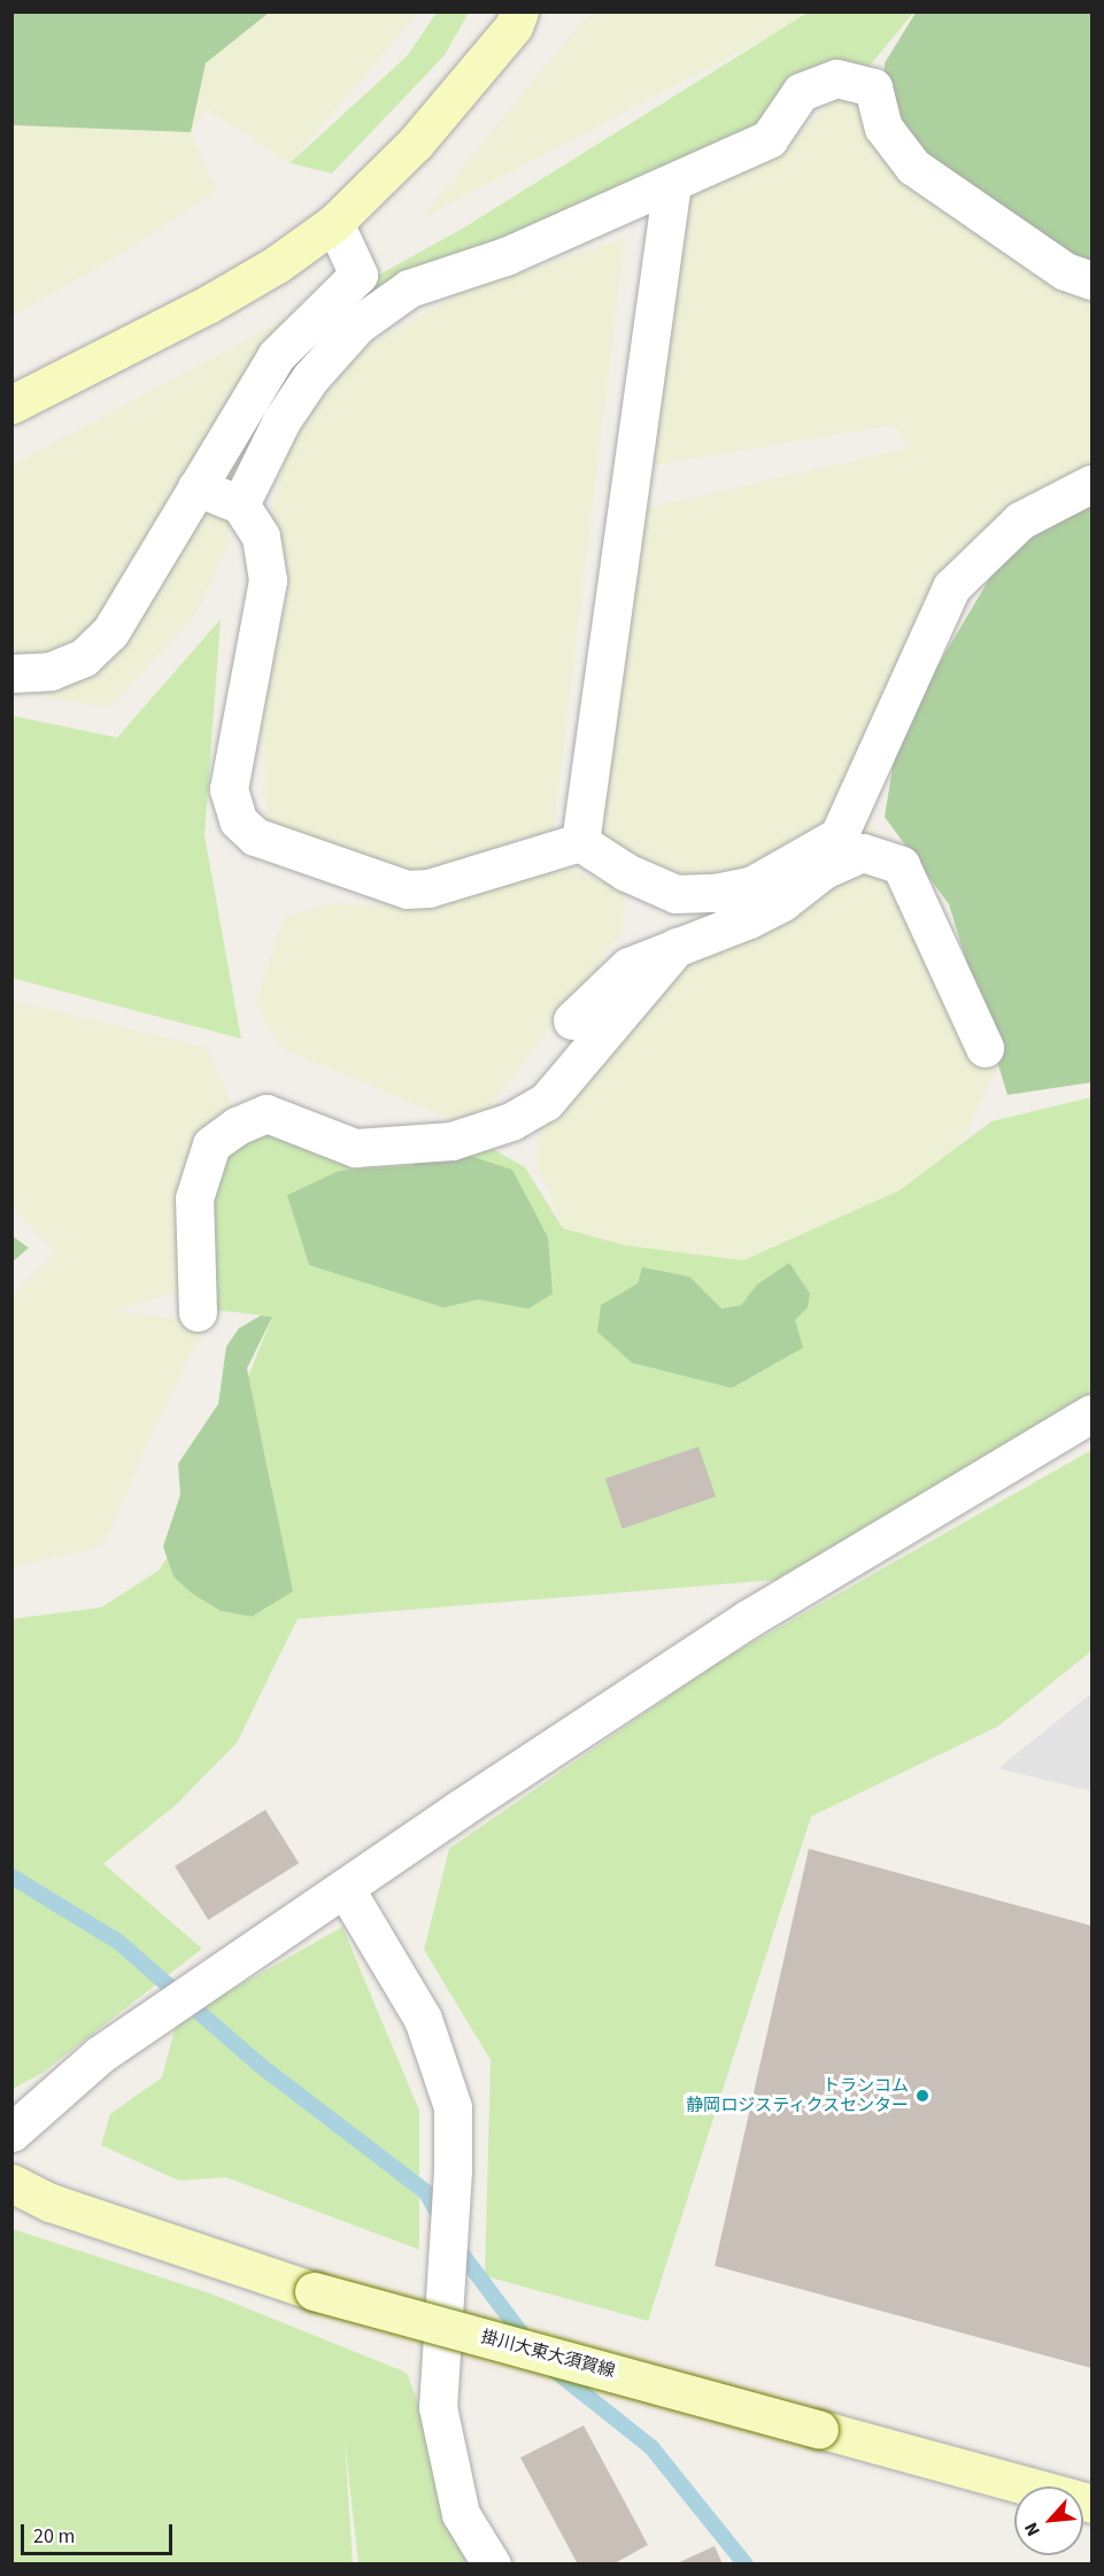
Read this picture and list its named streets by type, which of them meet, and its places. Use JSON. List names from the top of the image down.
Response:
{
  "streets": {
    "main road": ["掛川大東大須賀線"]
  },
  "places": ["トランコム 静岡ロジスティクスセンター"],
  "scale_bar": "20 m",
  "north": "bottom left"
}
